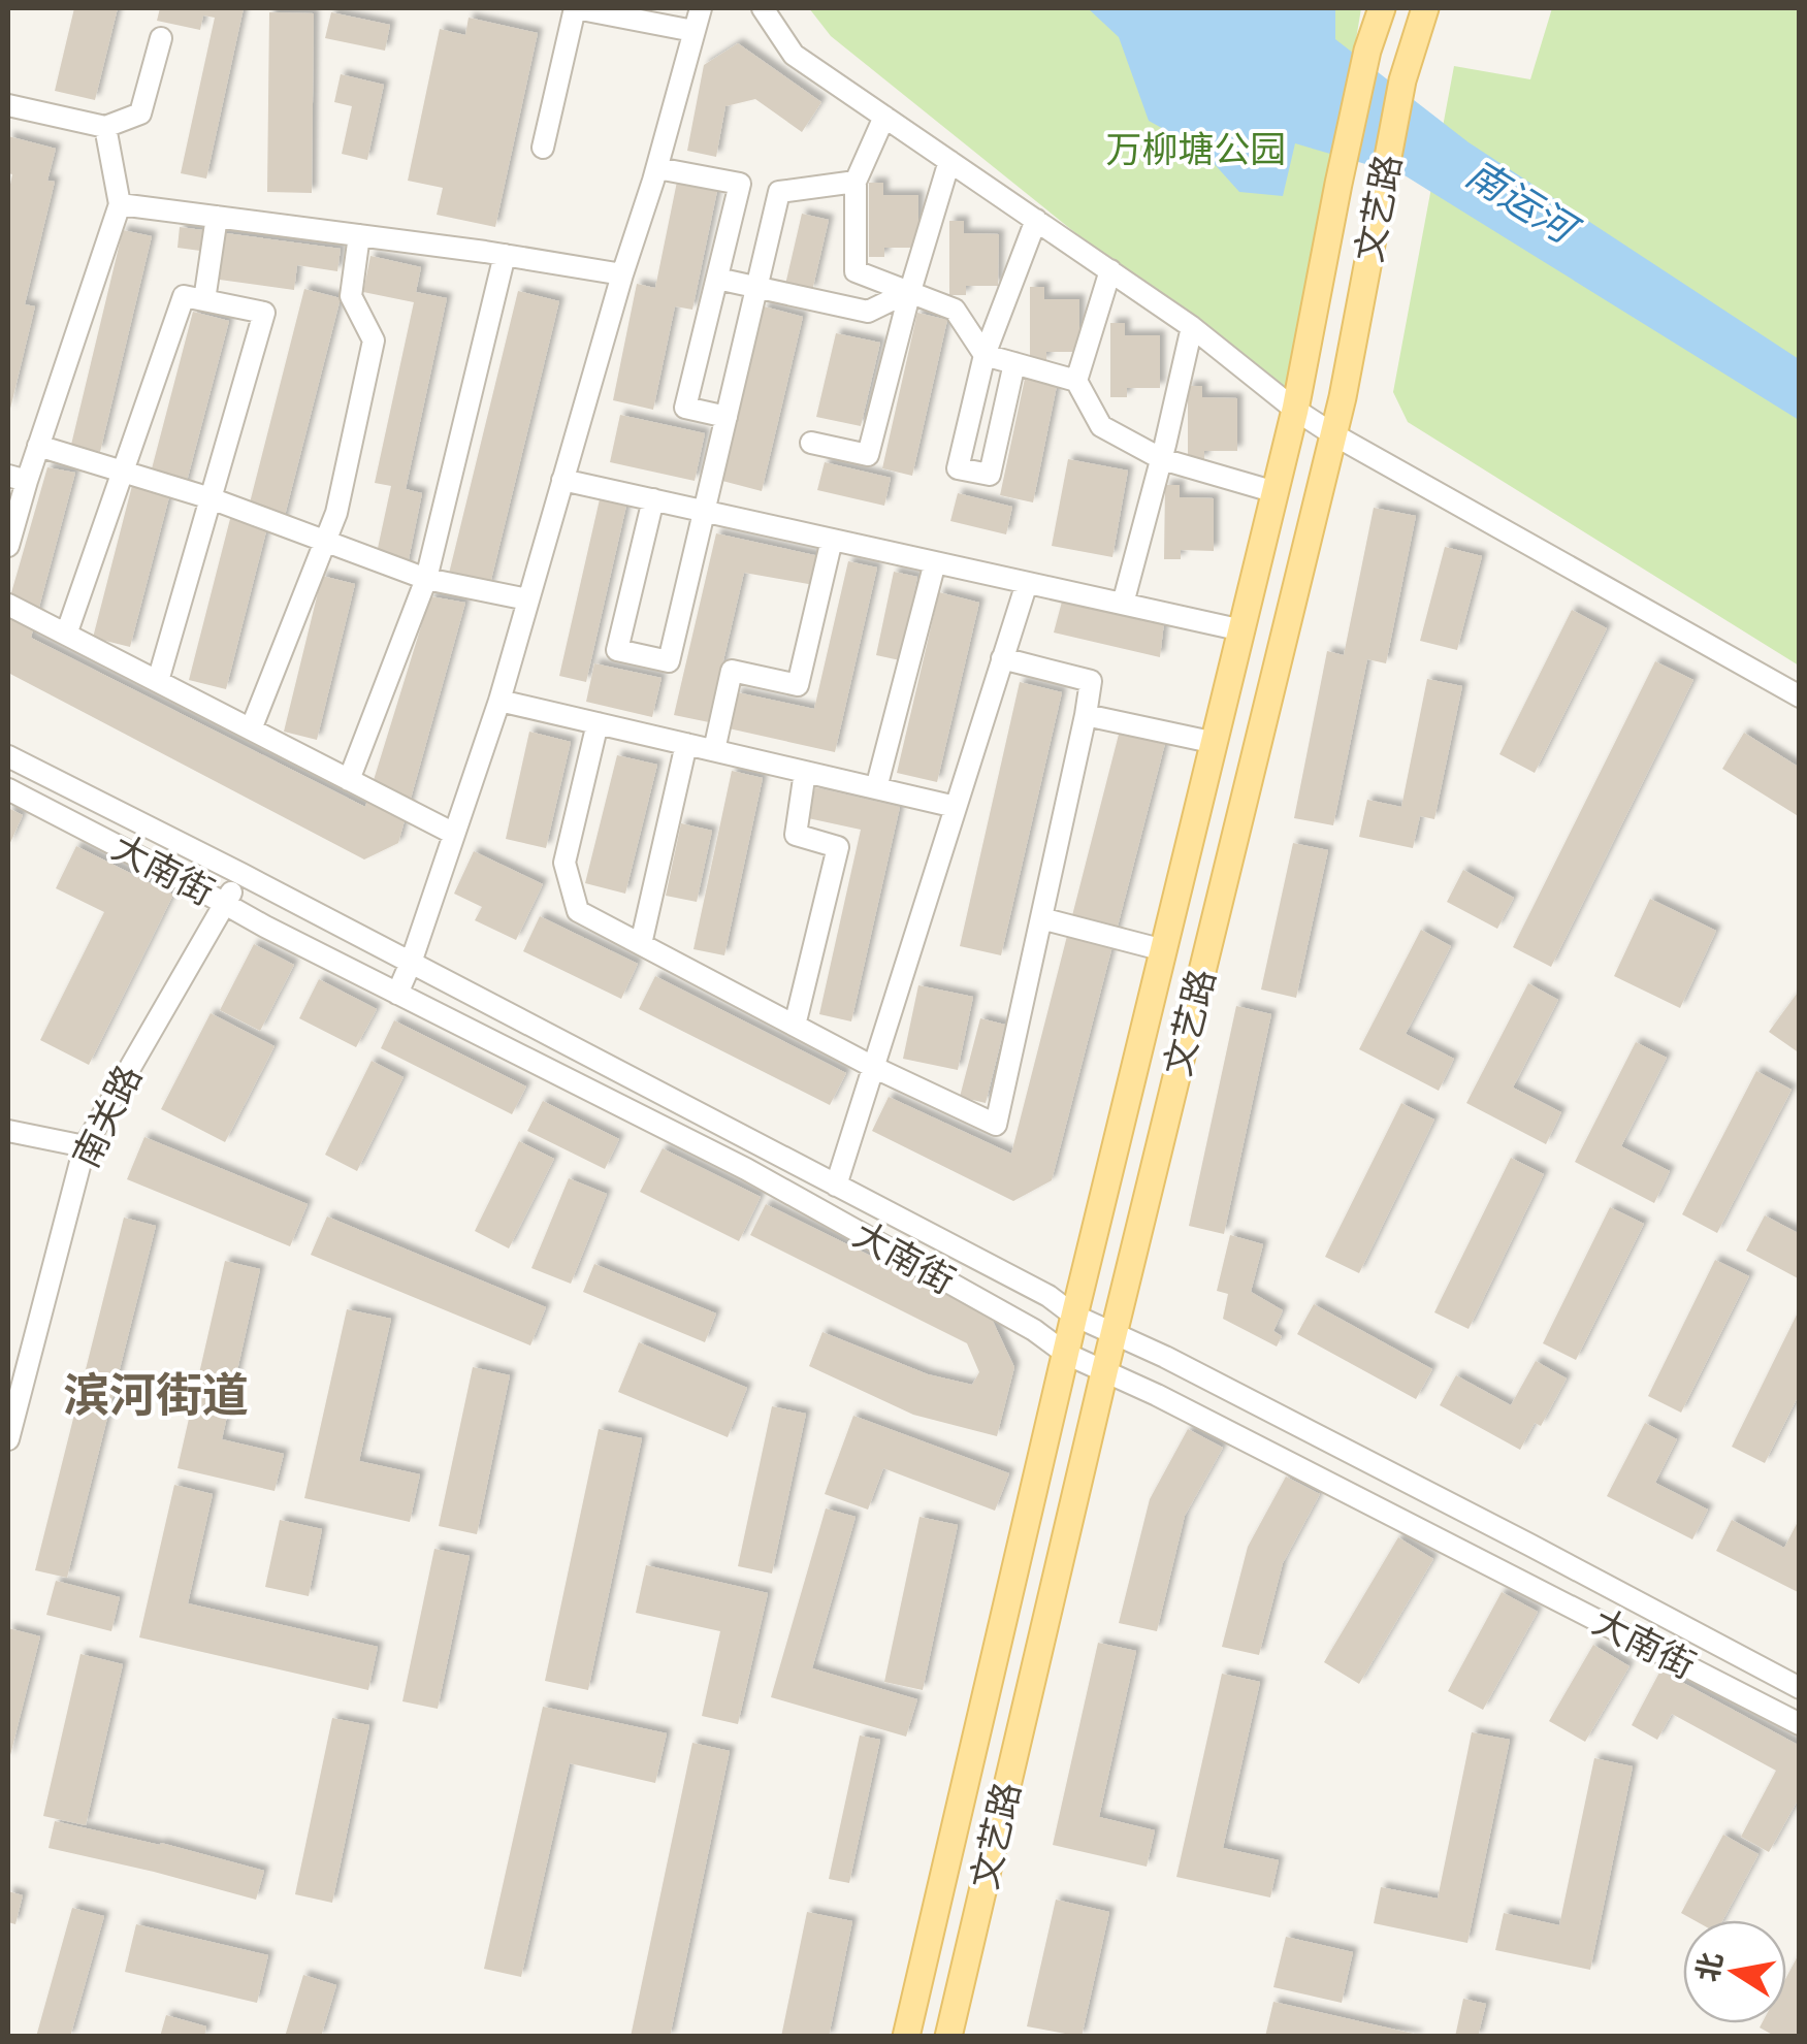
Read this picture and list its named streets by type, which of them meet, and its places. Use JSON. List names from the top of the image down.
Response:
{
  "streets": {
    "main road": ["文艺路"],
    "street": ["大南街", "南关路"]
  },
  "crossings": [
    ["文艺路", "大南街"],
    ["大南街", "南关路"]
  ],
  "districts": ["滨河街道"],
  "water": ["南运河"],
  "parks": ["万柳塘公园"],
  "north": "left"
}
